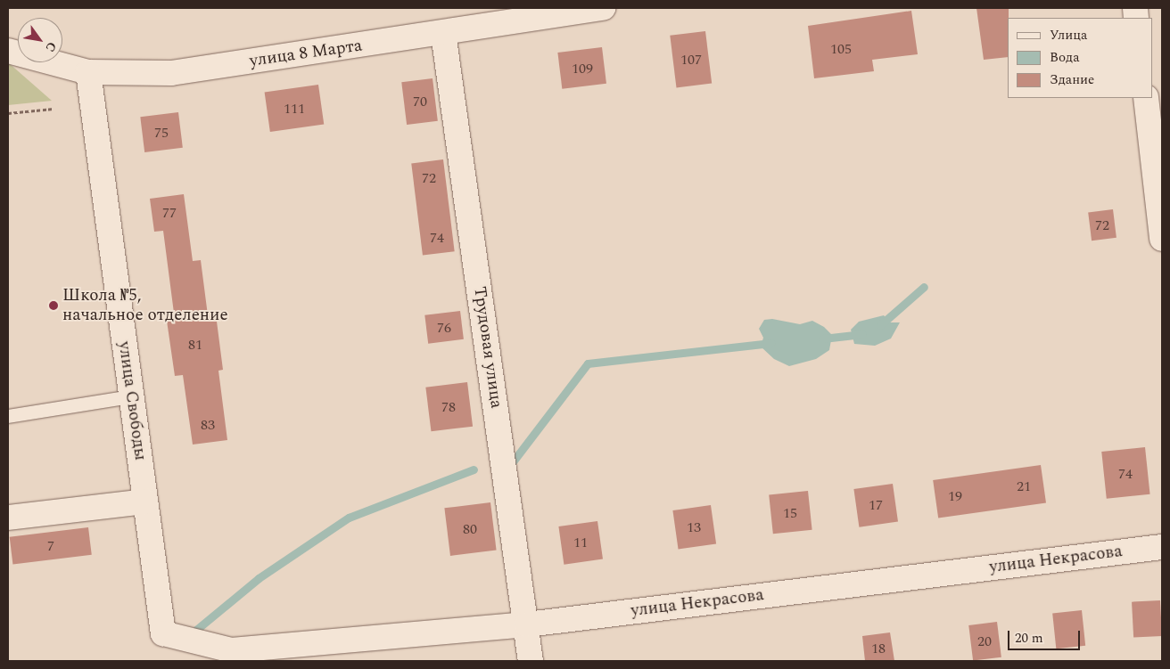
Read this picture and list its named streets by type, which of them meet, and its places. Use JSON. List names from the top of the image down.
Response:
{
  "streets": {
    "street": [
      "улица 8 Марта",
      "Трудовая улица",
      "улица Свободы",
      "улица Некрасова"
    ]
  },
  "crossings": [
    ["улица 8 Марта", "Трудовая улица"],
    ["улица 8 Марта", "улица Свободы"],
    ["Трудовая улица", "улица Некрасова"],
    ["улица Свободы", "улица Некрасова"]
  ],
  "places": ["Школа №5, начальное отделение"],
  "house_numbers": [
    "105",
    "107",
    "109",
    "70",
    "111",
    "75",
    "72",
    "77",
    "72",
    "74",
    "76",
    "81",
    "78",
    "83",
    "74",
    "21",
    "19",
    "17",
    "15",
    "13",
    "80",
    "11",
    "7",
    "20",
    "18"
  ],
  "legend": ["Улица", "Вода", "Здание"],
  "scale_bar": "20 m",
  "north": "bottom right"
}
